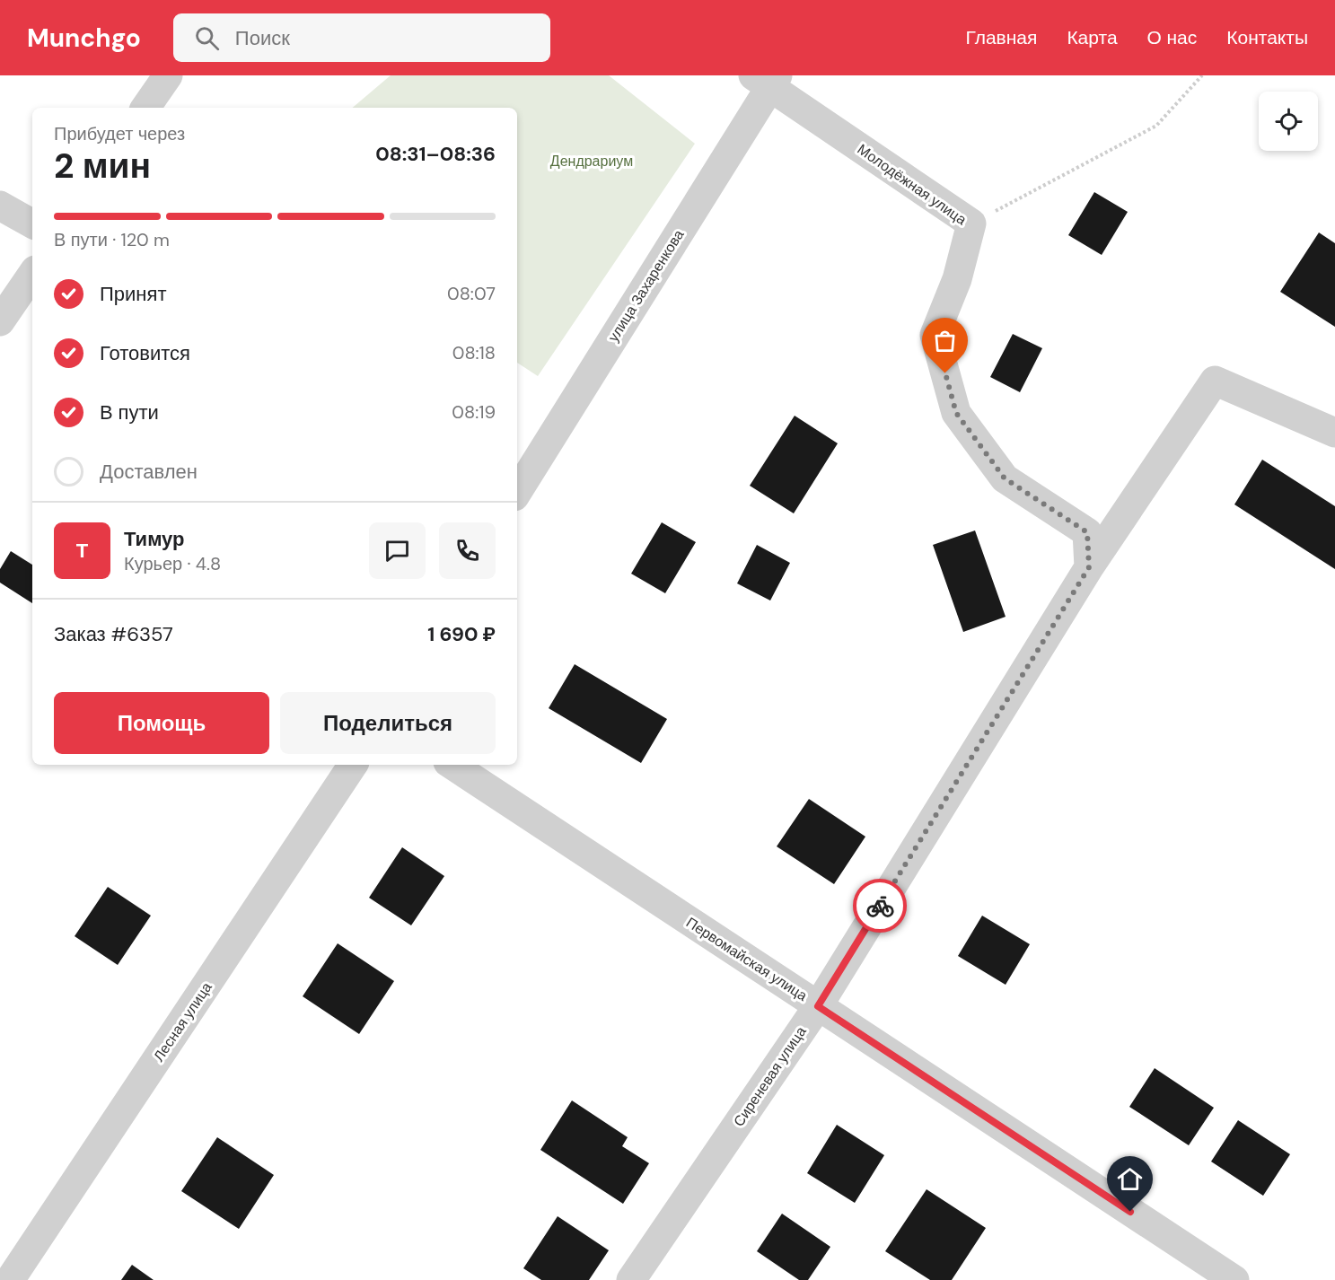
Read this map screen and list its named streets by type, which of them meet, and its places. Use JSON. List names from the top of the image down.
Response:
{
  "streets": {
    "street": [
      "Молодёжная улица",
      "улица Захаренкова",
      "Первомайская улица",
      "Лесная улица",
      "Сиреневая улица"
    ]
  },
  "crossings": [
    ["Молодёжная улица", "улица Захаренкова"],
    ["Молодёжная улица", "Сиреневая улица"],
    ["Первомайская улица", "Сиреневая улица"]
  ],
  "parks": ["Дендрариум"],
  "page": {
    "header": "Munchgo",
    "search": "Поиск",
    "nav": [
      "Главная",
      "Карта",
      "О нас",
      "Контакты"
    ],
    "heading": ["2 мин", "Прибудет через", "08:31–08:36"],
    "panel": [
      "Тимур",
      "Курьер · 4.8",
      "Заказ #6357",
      "1 690 ₽"
    ],
    "bar": "В пути · 120 m",
    "list": [
      ["Принят", "08:07"],
      ["Готовится", "08:18"],
      ["В пути", "08:19"],
      "Доставлен"
    ],
    "round": "Т",
    "buttons": ["Помощь", "Поделиться"]
  }
}
